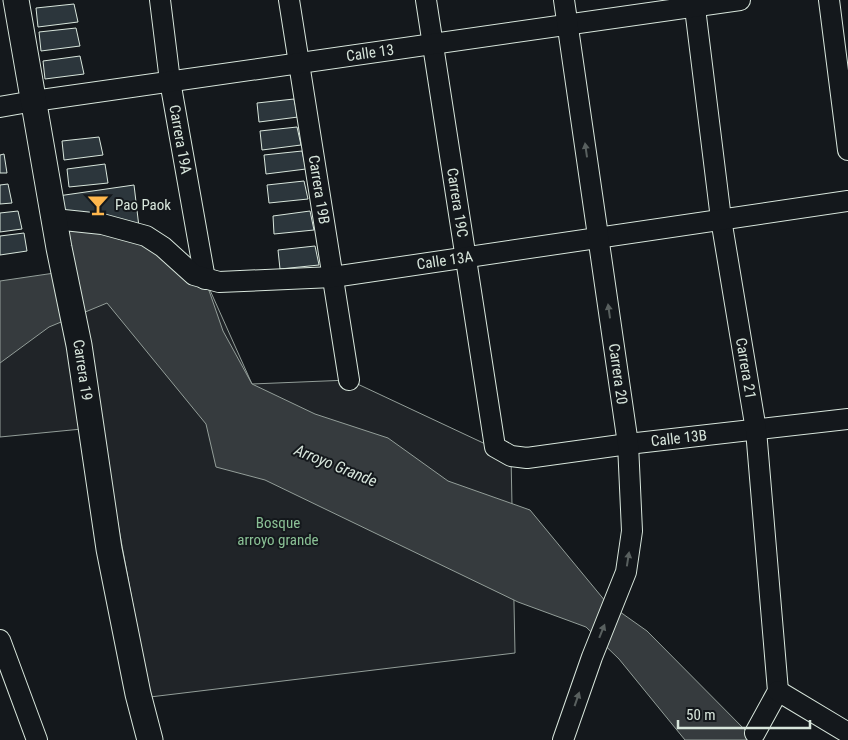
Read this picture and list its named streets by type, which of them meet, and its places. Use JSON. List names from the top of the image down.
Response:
{
  "streets": {
    "main road": ["Carrera 19"],
    "street": [
      "Calle 13",
      "Carrera 19A",
      "Carrera 19B",
      "Carrera 19C",
      "Calle 13A",
      "Carrera 21",
      "Carrera 20",
      "Calle 13B"
    ]
  },
  "crossings": [
    ["Calle 13", "Carrera 19A"],
    ["Calle 13", "Carrera 19B"],
    ["Calle 13", "Carrera 19C"],
    ["Calle 13", "Carrera 21"],
    ["Calle 13", "Carrera 19"],
    ["Calle 13", "Carrera 20"],
    ["Carrera 19A", "Calle 13A"],
    ["Carrera 19B", "Calle 13A"],
    ["Carrera 19C", "Calle 13A"],
    ["Carrera 19C", "Calle 13B"],
    ["Calle 13A", "Carrera 21"],
    ["Calle 13A", "Carrera 19"],
    ["Calle 13A", "Carrera 20"],
    ["Carrera 21", "Calle 13B"],
    ["Carrera 20", "Calle 13B"]
  ],
  "one_way": ["Carrera 20"],
  "water": ["Arroyo Grande"],
  "parks": ["Bosque arroyo grande"],
  "places": {
    "bar": ["Pao Paok"]
  },
  "scale_bar": "50 m"
}
